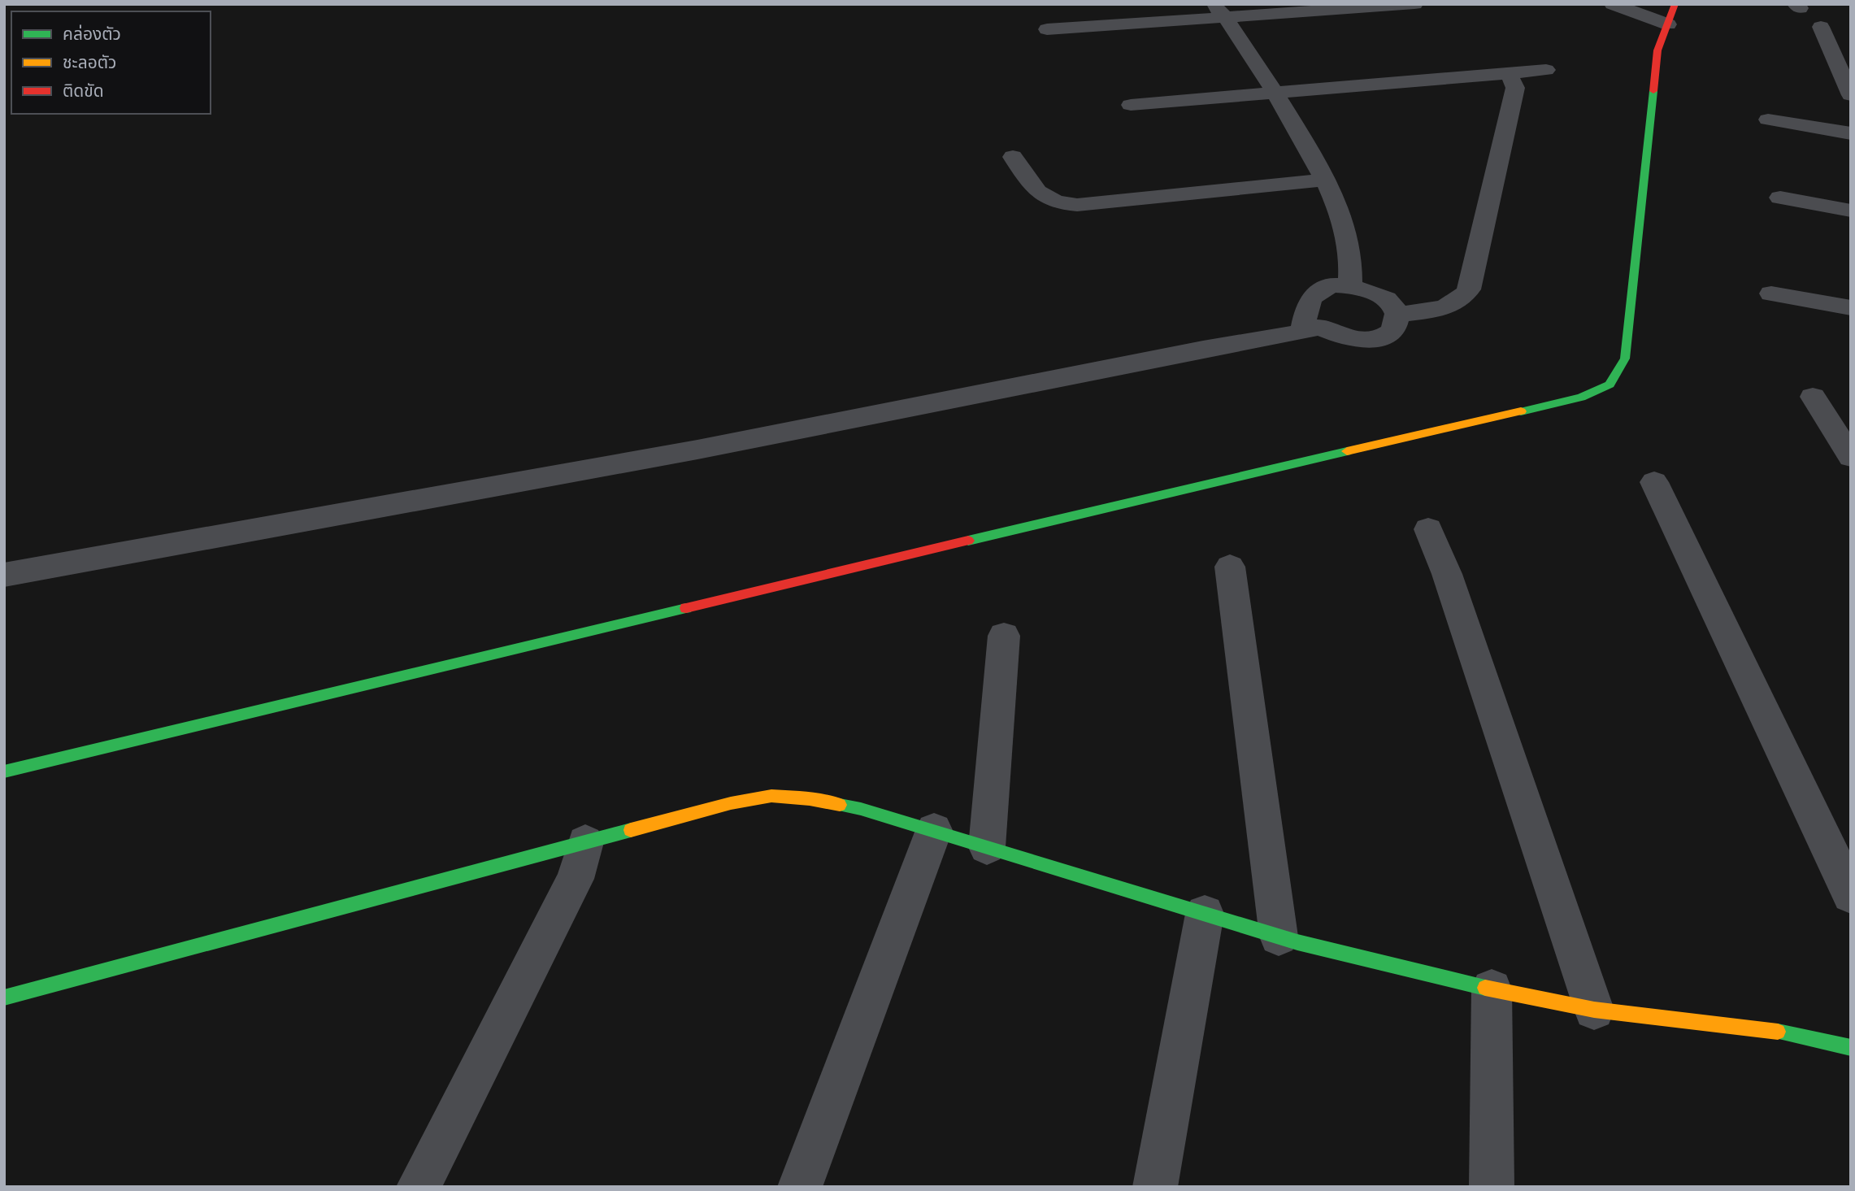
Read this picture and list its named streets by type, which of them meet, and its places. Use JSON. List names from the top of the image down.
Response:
{
  "legend": ["คล่องตัว", "ชะลอตัว", "ติดขัด"]
}
